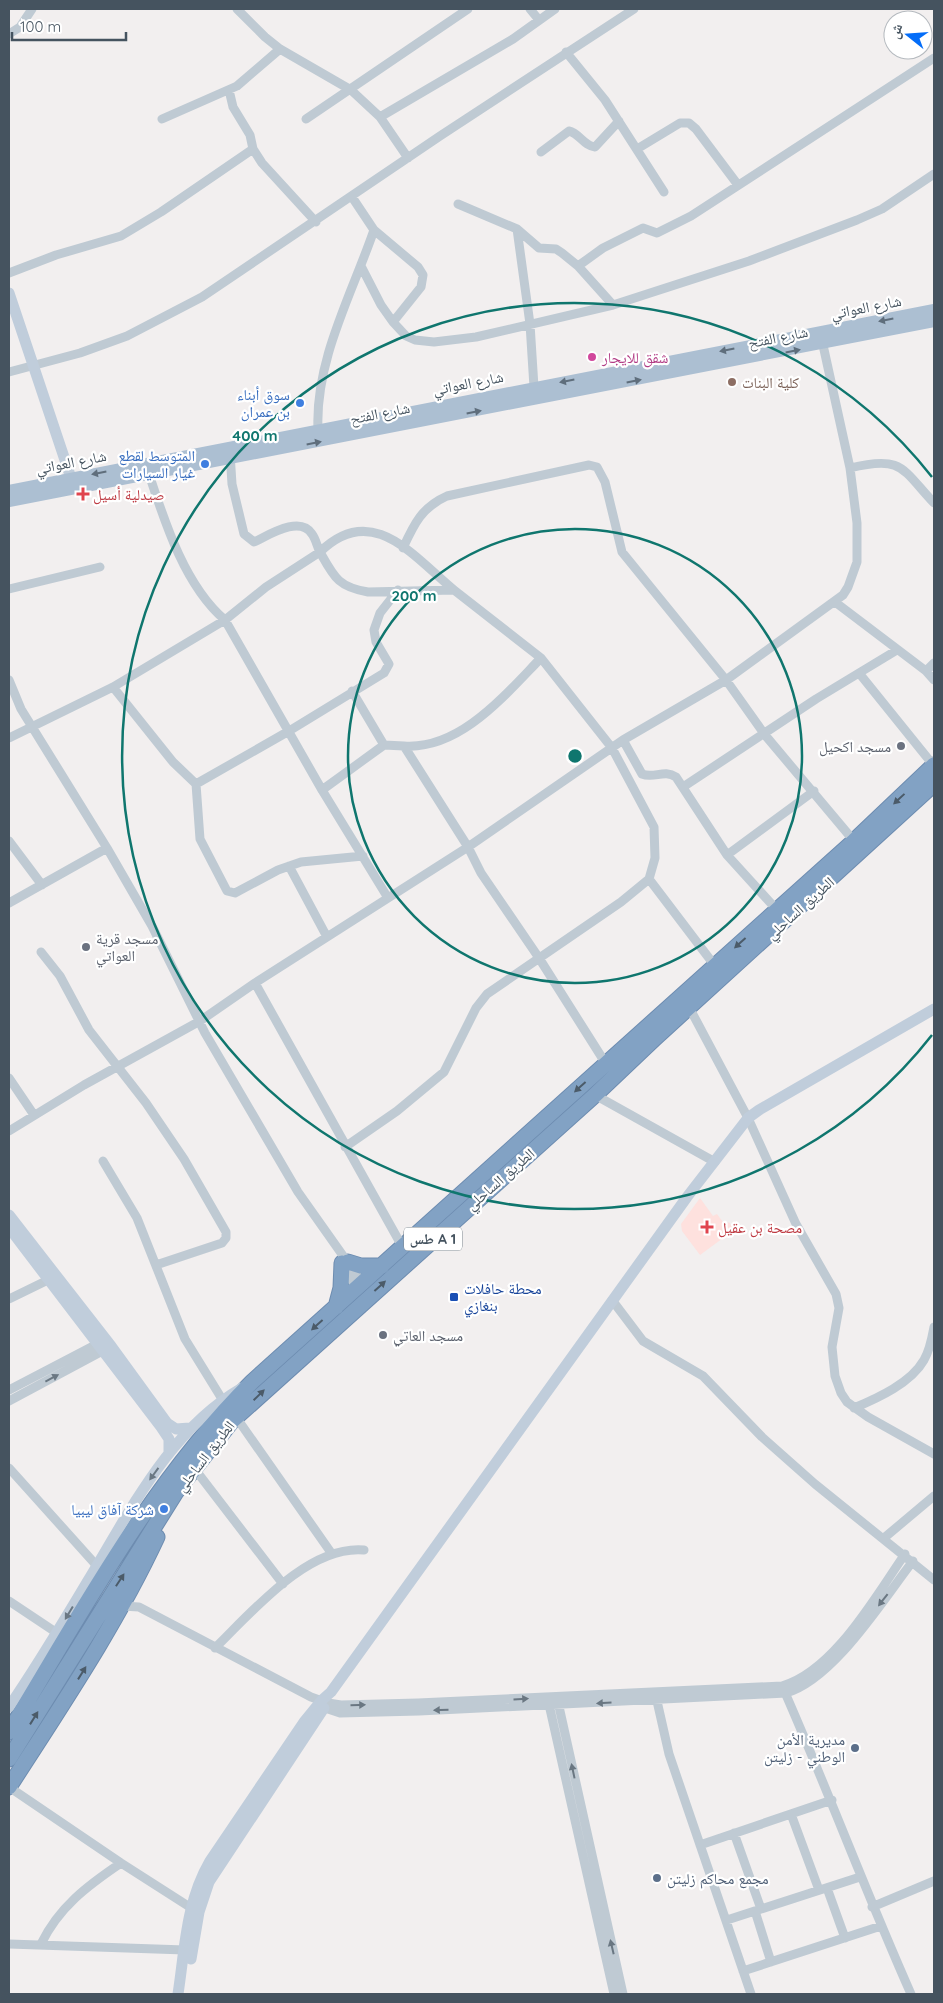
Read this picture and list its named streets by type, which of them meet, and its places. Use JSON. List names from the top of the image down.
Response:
{
  "streets": {
    "highway": ["الطريق الساحلي", "طس A 1"],
    "main road": ["شارع العواتي", "شارع الفتح"]
  },
  "crossings": [
    ["شارع العواتي", "شارع الفتح"]
  ],
  "one_way": ["شارع العواتي", "شارع الفتح"],
  "places": {
    "other": [
      "شقق للايجار",
      "كلية البنات",
      "سوق أبناء بن عمران",
      "المتوسط لقطع غيار السيارات",
      "مسجد اكحيل",
      "مسجد قرية العواتي",
      "مسجد العاتي",
      "شركة آفاق ليبيا",
      "مديرية الأمن الوطني - زليتن",
      "مجمع محاكم زليتن"
    ],
    "health": ["صيدلية أسيل", "مصحة بن عقيل"],
    "transit": ["محطة حافلات بنغازي"]
  },
  "scale_bar": "100 m",
  "north": "left",
  "rings": ["400 m", "200 m"]
}
